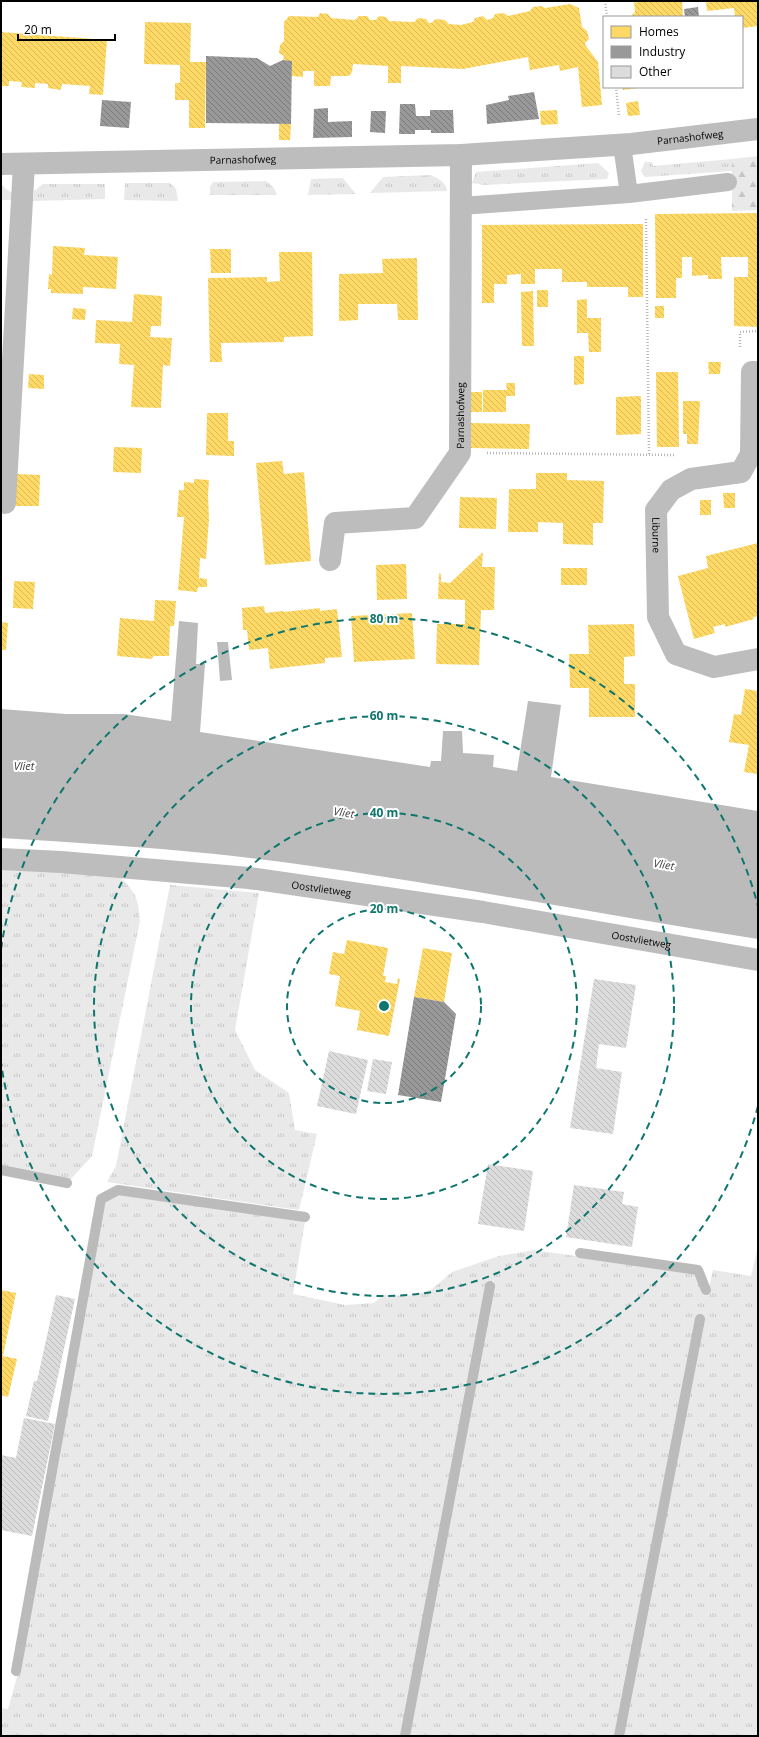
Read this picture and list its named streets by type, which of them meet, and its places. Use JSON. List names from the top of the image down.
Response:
{
  "streets": {
    "street": ["Parnashofweg", "Liburne", "Oostvlietweg"]
  },
  "water": ["Vliet"],
  "legend": ["Homes", "Industry", "Other"],
  "scale_bar": "20 m",
  "rings": [
    "80 m",
    "60 m",
    "40 m",
    "20 m"
  ]
}
